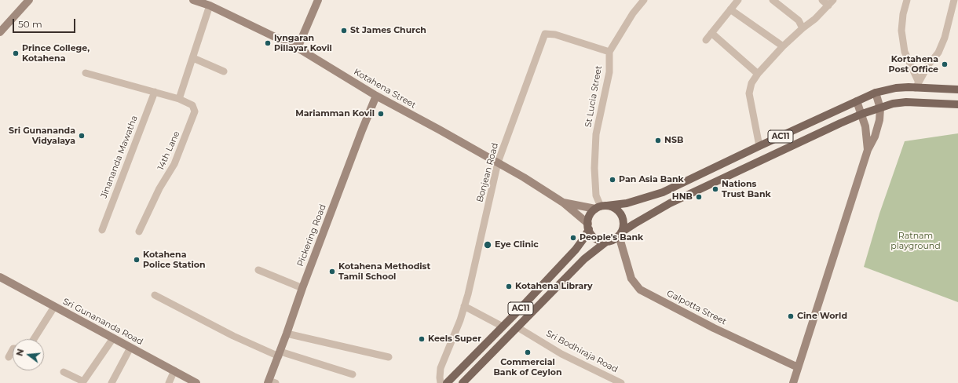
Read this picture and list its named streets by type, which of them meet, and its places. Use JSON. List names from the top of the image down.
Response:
{
  "streets": {
    "main road": ["AC11"],
    "street": [
      "Kotahena Street",
      "St Lucia Street",
      "14th Lane",
      "Jinananda Mawatha",
      "Bonjean Road",
      "Pickering Road",
      "Galpotta Street",
      "Sri Gunananda Road",
      "Sri Bodhiraja Road"
    ]
  },
  "crossings": [
    ["Kotahena Street", "St Lucia Street"],
    ["Kotahena Street", "AC11"],
    ["Kotahena Street", "Bonjean Road"],
    ["Kotahena Street", "Pickering Road"],
    ["Kotahena Street", "Galpotta Street"],
    ["St Lucia Street", "AC11"],
    ["St Lucia Street", "Bonjean Road"],
    ["St Lucia Street", "Galpotta Street"],
    ["AC11", "Galpotta Street"],
    ["AC11", "Sri Bodhiraja Road"]
  ],
  "parks": ["Ratnam playground"],
  "places": [
    "St James Church",
    "Iyngaran Pillayar Kovil",
    "Prince College, Kotahena",
    "Kortahena Post Office",
    "Mariamman Kovil",
    "Sri Gunananda Vidyalaya",
    "NSB",
    "Pan Asia Bank",
    "Nations Trust Bank",
    "HNB",
    "People's Bank",
    "Eye Clinic",
    "Kotahena Police Station",
    "Kotahena Methodist Tamil School",
    "Kotahena Library",
    "Cine World",
    "Keels Super",
    "Commercial Bank of Ceylon"
  ],
  "scale_bar": "50 m",
  "north": "left"
}
